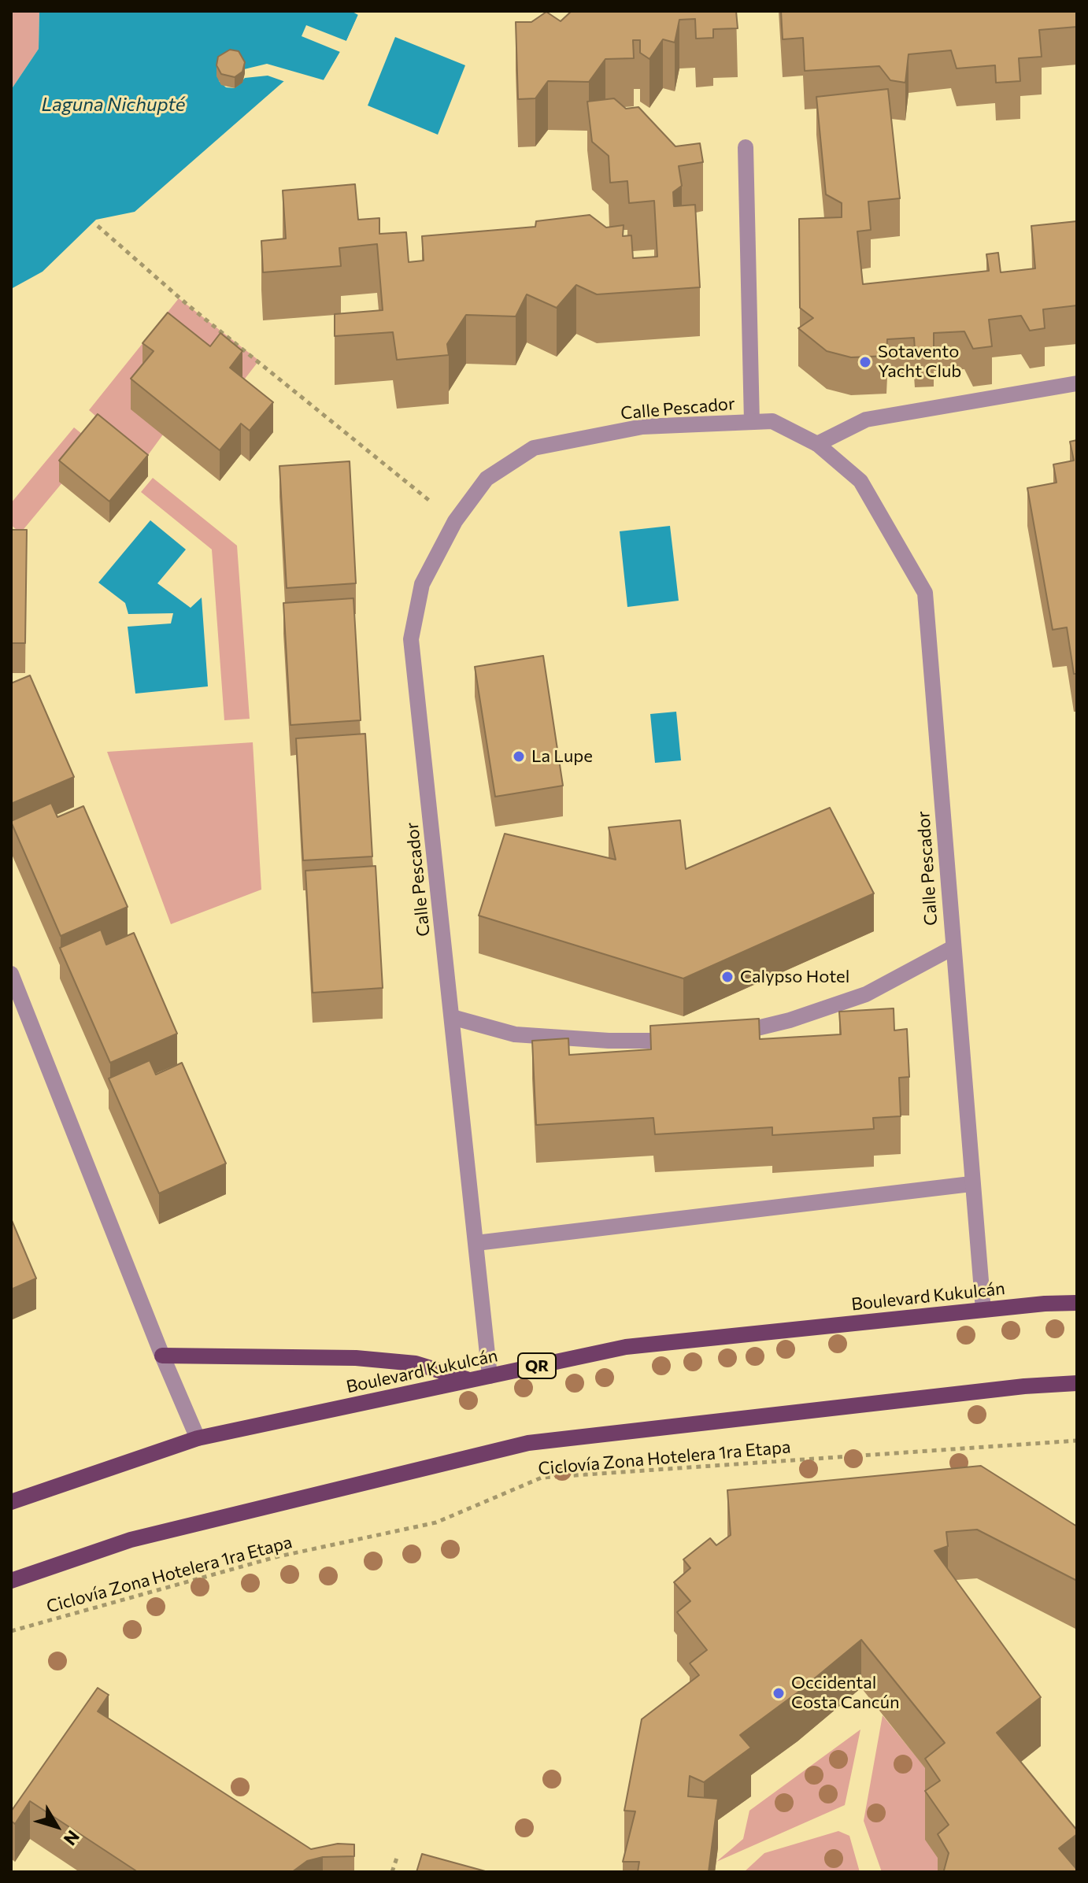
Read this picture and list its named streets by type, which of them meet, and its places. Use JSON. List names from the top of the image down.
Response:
{
  "streets": {
    "main road": ["Boulevard Kukulcán", "QR"],
    "street": ["Calle Pescador"],
    "path": ["Ciclovía Zona Hotelera 1ra Etapa"]
  },
  "crossings": [
    ["Calle Pescador", "Boulevard Kukulcán"]
  ],
  "water": ["Laguna Nichupté"],
  "places": [
    "Sotavento Yacht Club",
    "La Lupe",
    "Calypso Hotel",
    "Occidental Costa Cancún"
  ],
  "north": "bottom right"
}
